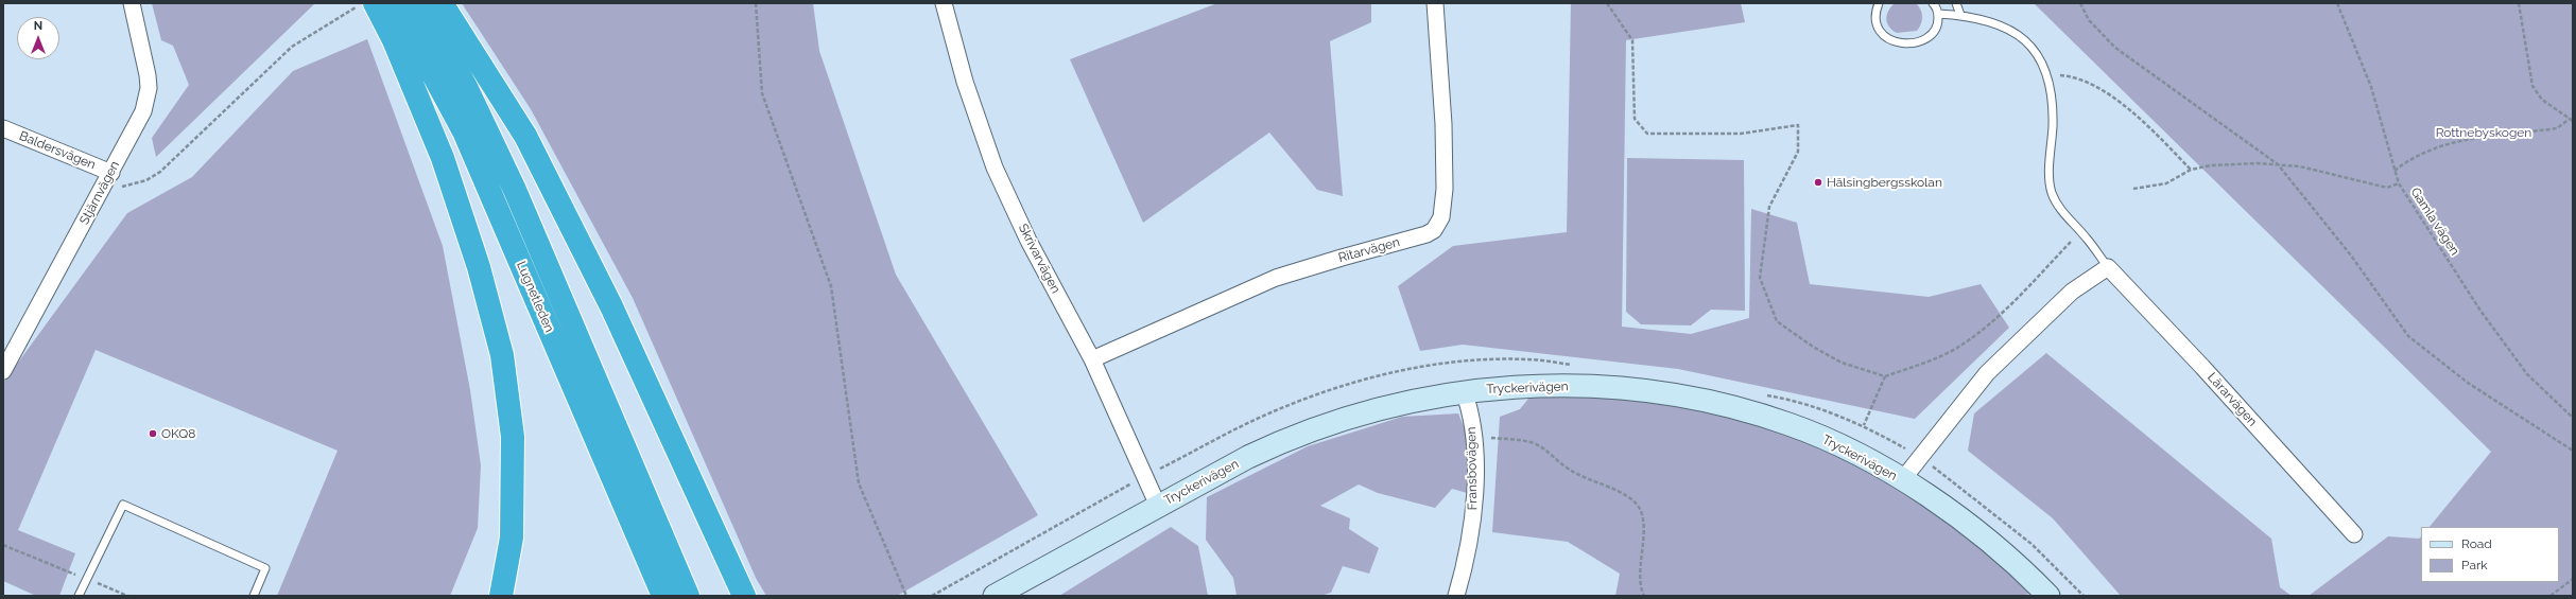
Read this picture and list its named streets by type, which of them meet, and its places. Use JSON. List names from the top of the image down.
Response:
{
  "streets": {
    "highway": ["Lugnetleden"],
    "street": [
      "Baldersvägen",
      "Stjärnvägen",
      "Ritarvägen",
      "Skrivarvägen",
      "Tryckerivägen",
      "Lärarvägen",
      "Fransbovägen"
    ],
    "path": ["Gamla vägen"]
  },
  "crossings": [
    ["Baldersvägen", "Stjärnvägen"],
    ["Ritarvägen", "Skrivarvägen"],
    ["Skrivarvägen", "Tryckerivägen"],
    ["Tryckerivägen", "Fransbovägen"]
  ],
  "parks": ["Rottnebyskogen"],
  "places": ["Hälsingbergsskolan", "OKQ8"],
  "legend": ["Road", "Park"],
  "north": "top"
}
